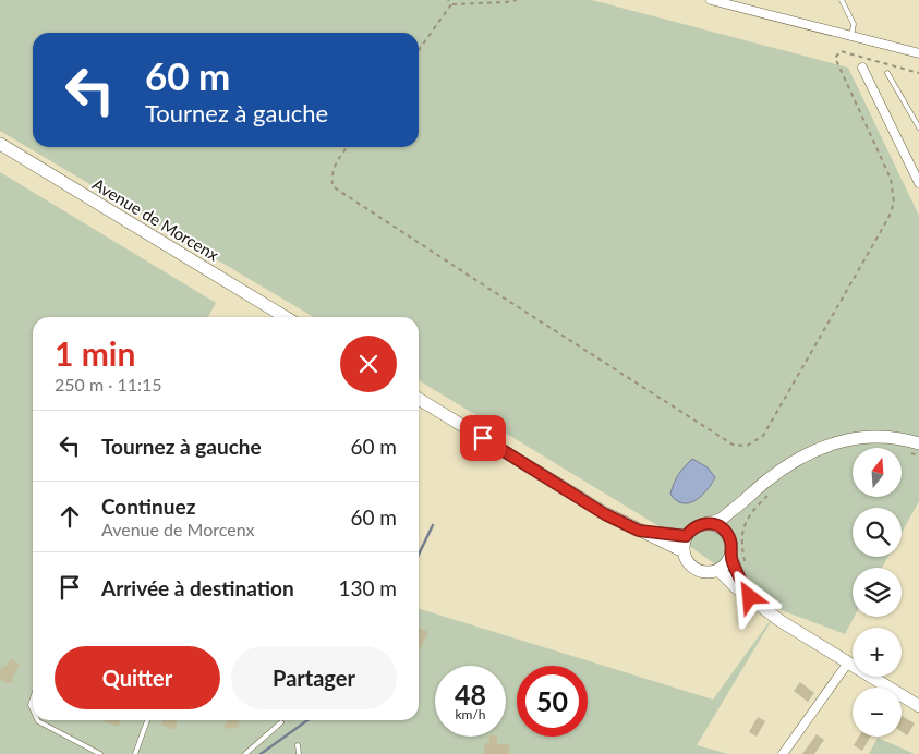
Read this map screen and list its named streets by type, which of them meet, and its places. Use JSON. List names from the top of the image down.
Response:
{
  "streets": {
    "main road": ["Avenue de Morcenx"]
  },
  "north": "top",
  "page": {
    "turn": ["60 m", "Tournez à gauche"],
    "heading": ["1 min", "250 m · 11:15"],
    "list": [
      {
        "name": "Tournez à gauche",
        "value": "60 m"
      },
      {
        "name": "Continuez",
        "note": "Avenue de Morcenx",
        "value": "60 m"
      },
      {
        "name": "Arrivée à destination",
        "value": "130 m"
      }
    ],
    "map_buttons": ["+", "−"],
    "buttons": ["Quitter", "Partager"],
    "speed": "48 km/h",
    "limit": "50"
  }
}
